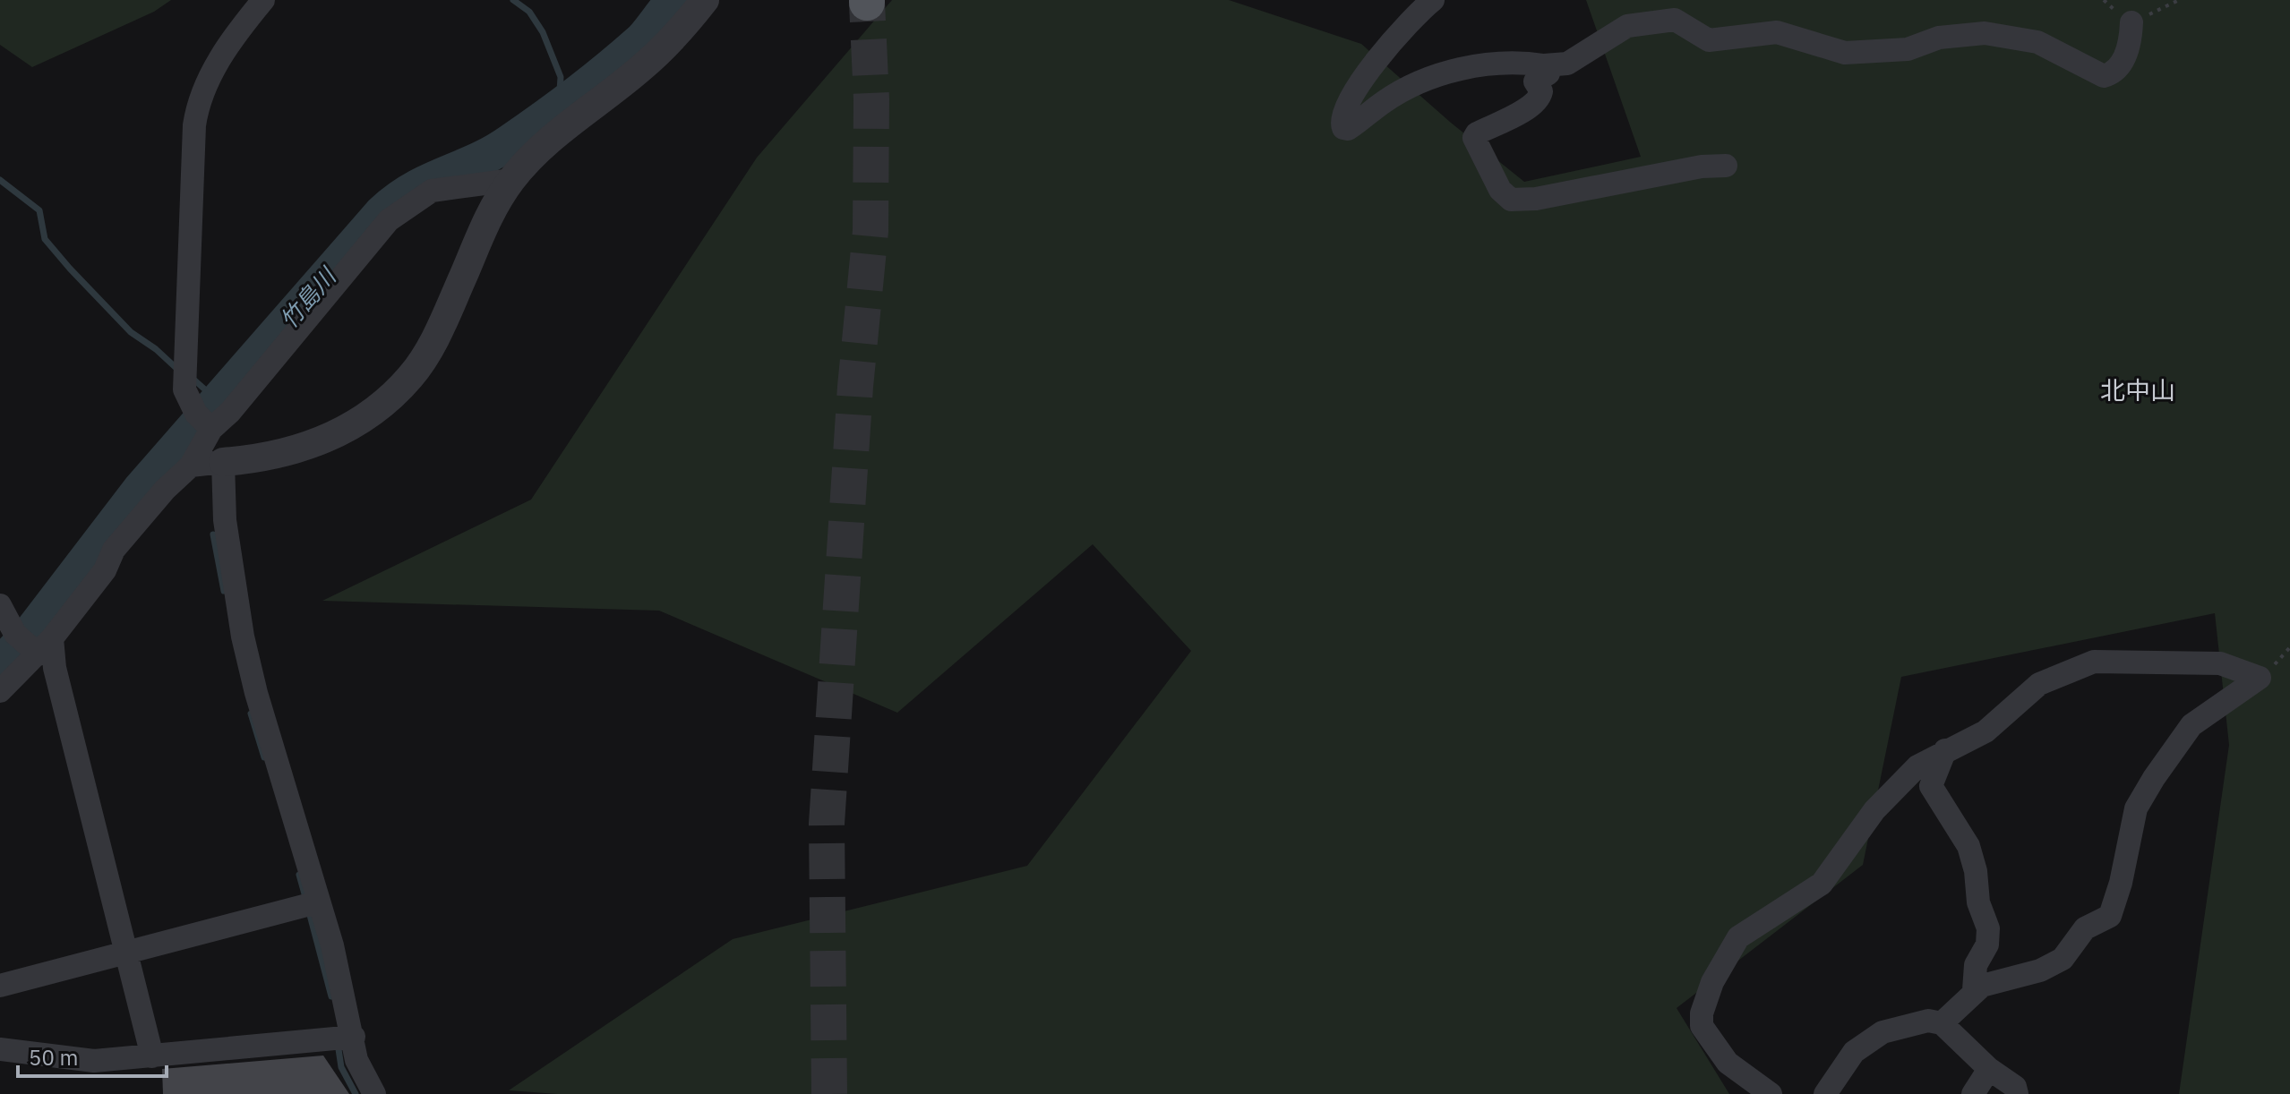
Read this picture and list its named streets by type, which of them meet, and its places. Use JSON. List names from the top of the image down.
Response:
{
  "districts": ["北中山"],
  "water": ["竹島川"],
  "scale_bar": "50 m"
}
